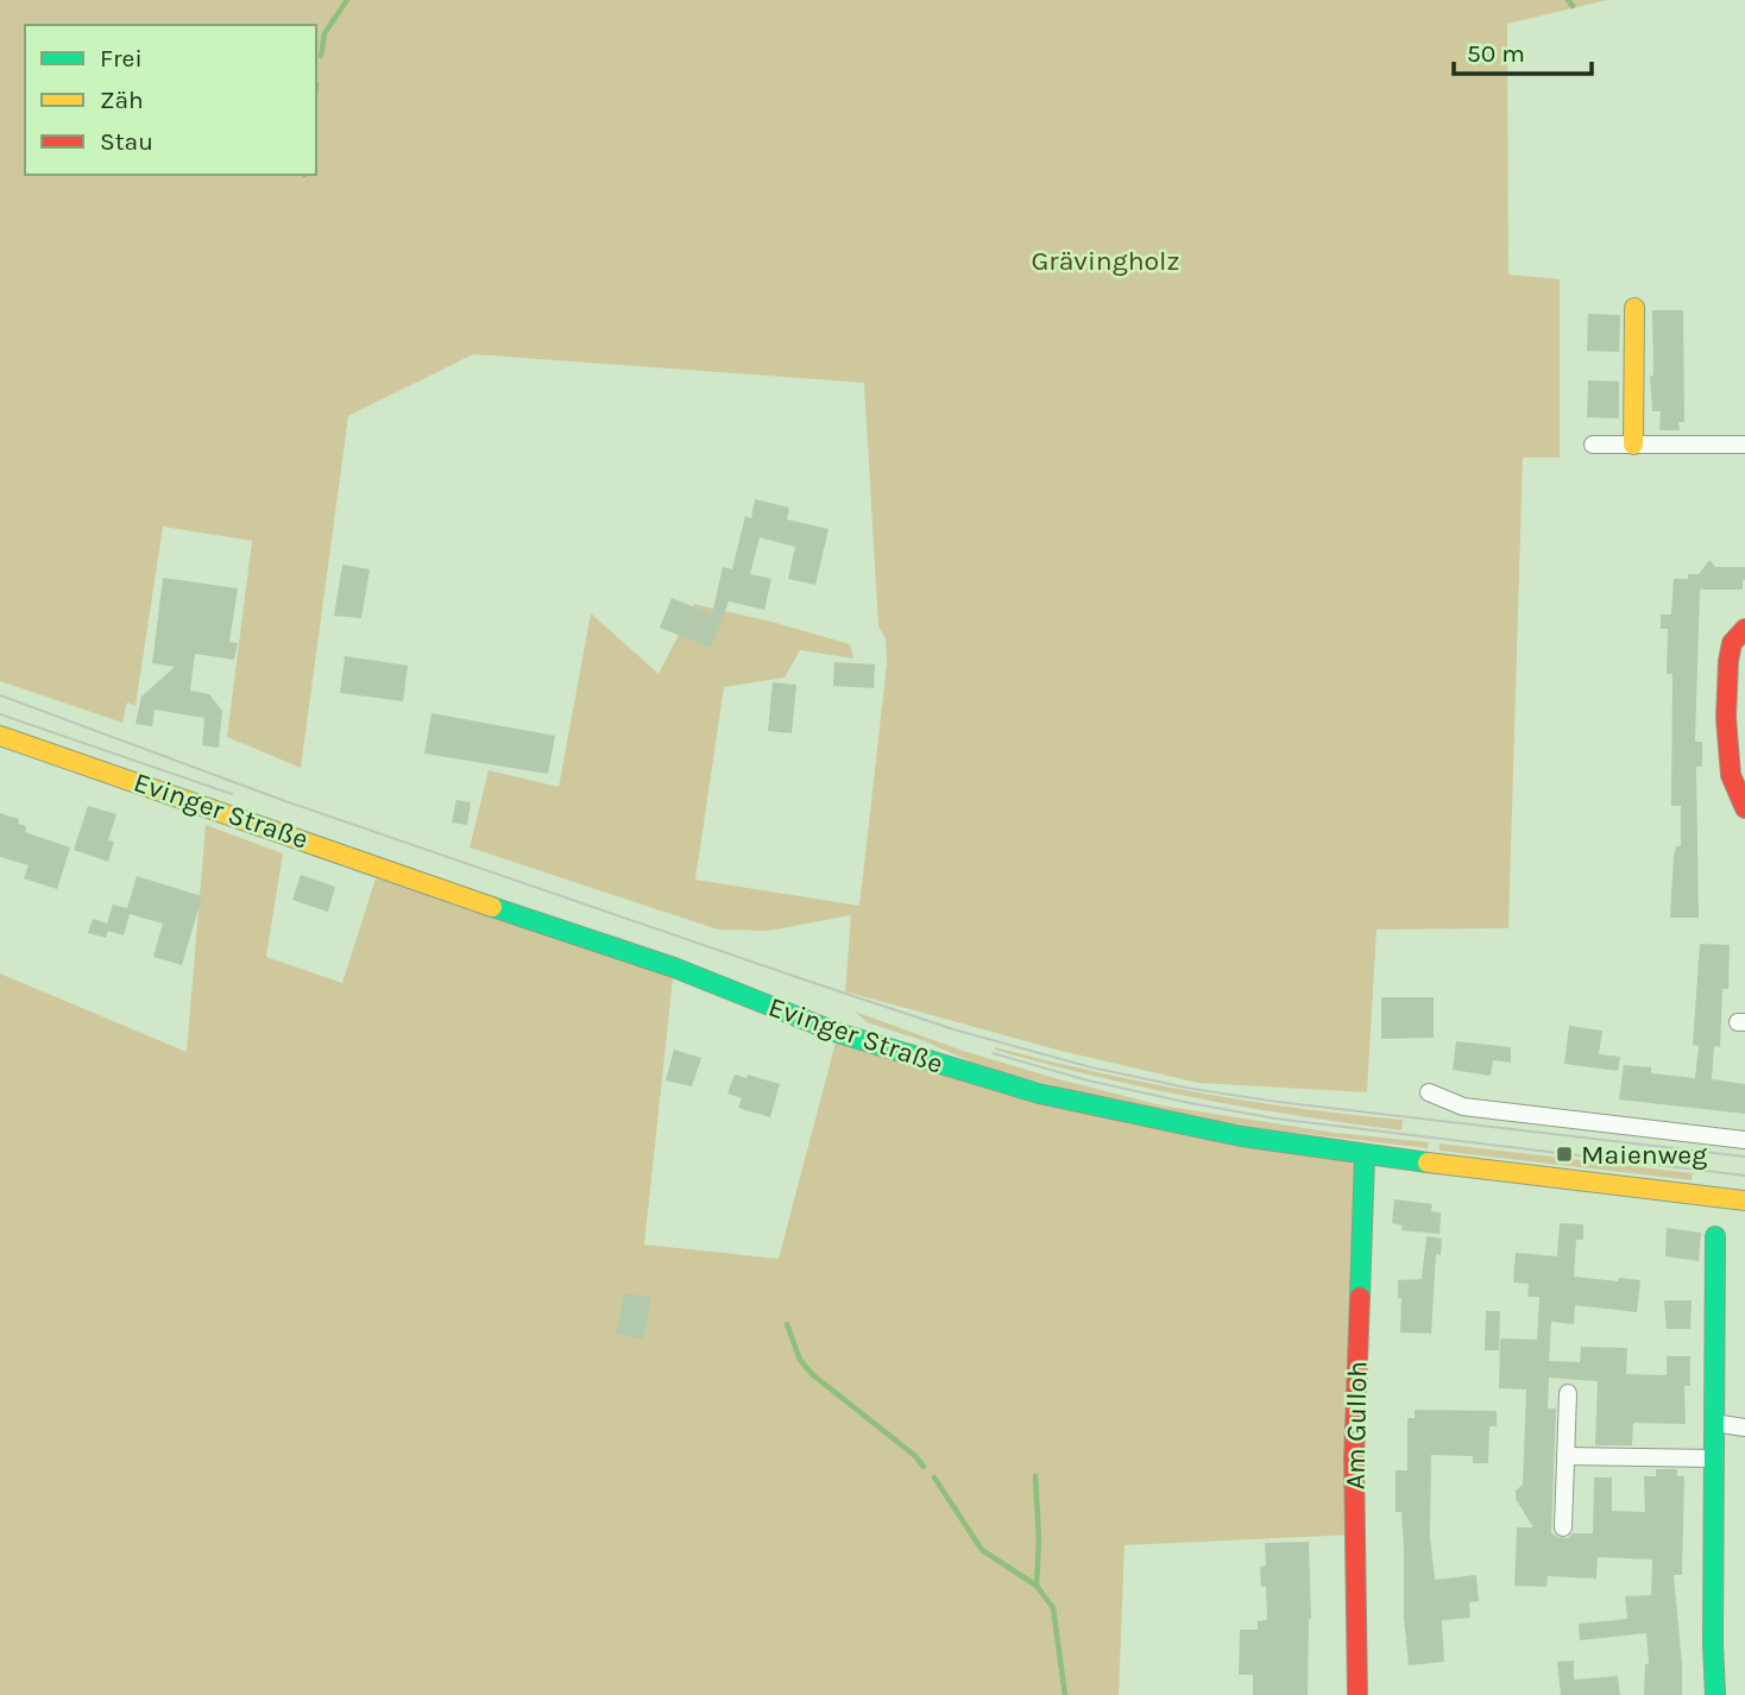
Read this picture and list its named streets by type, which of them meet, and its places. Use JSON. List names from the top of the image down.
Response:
{
  "streets": {
    "main road": ["Evinger Straße", "Am Gulloh"]
  },
  "crossings": [
    ["Evinger Straße", "Am Gulloh"]
  ],
  "parks": ["Grävingholz"],
  "places": {
    "transit": ["Maienweg"]
  },
  "legend": ["Frei", "Zäh", "Stau"],
  "scale_bar": "50 m"
}
